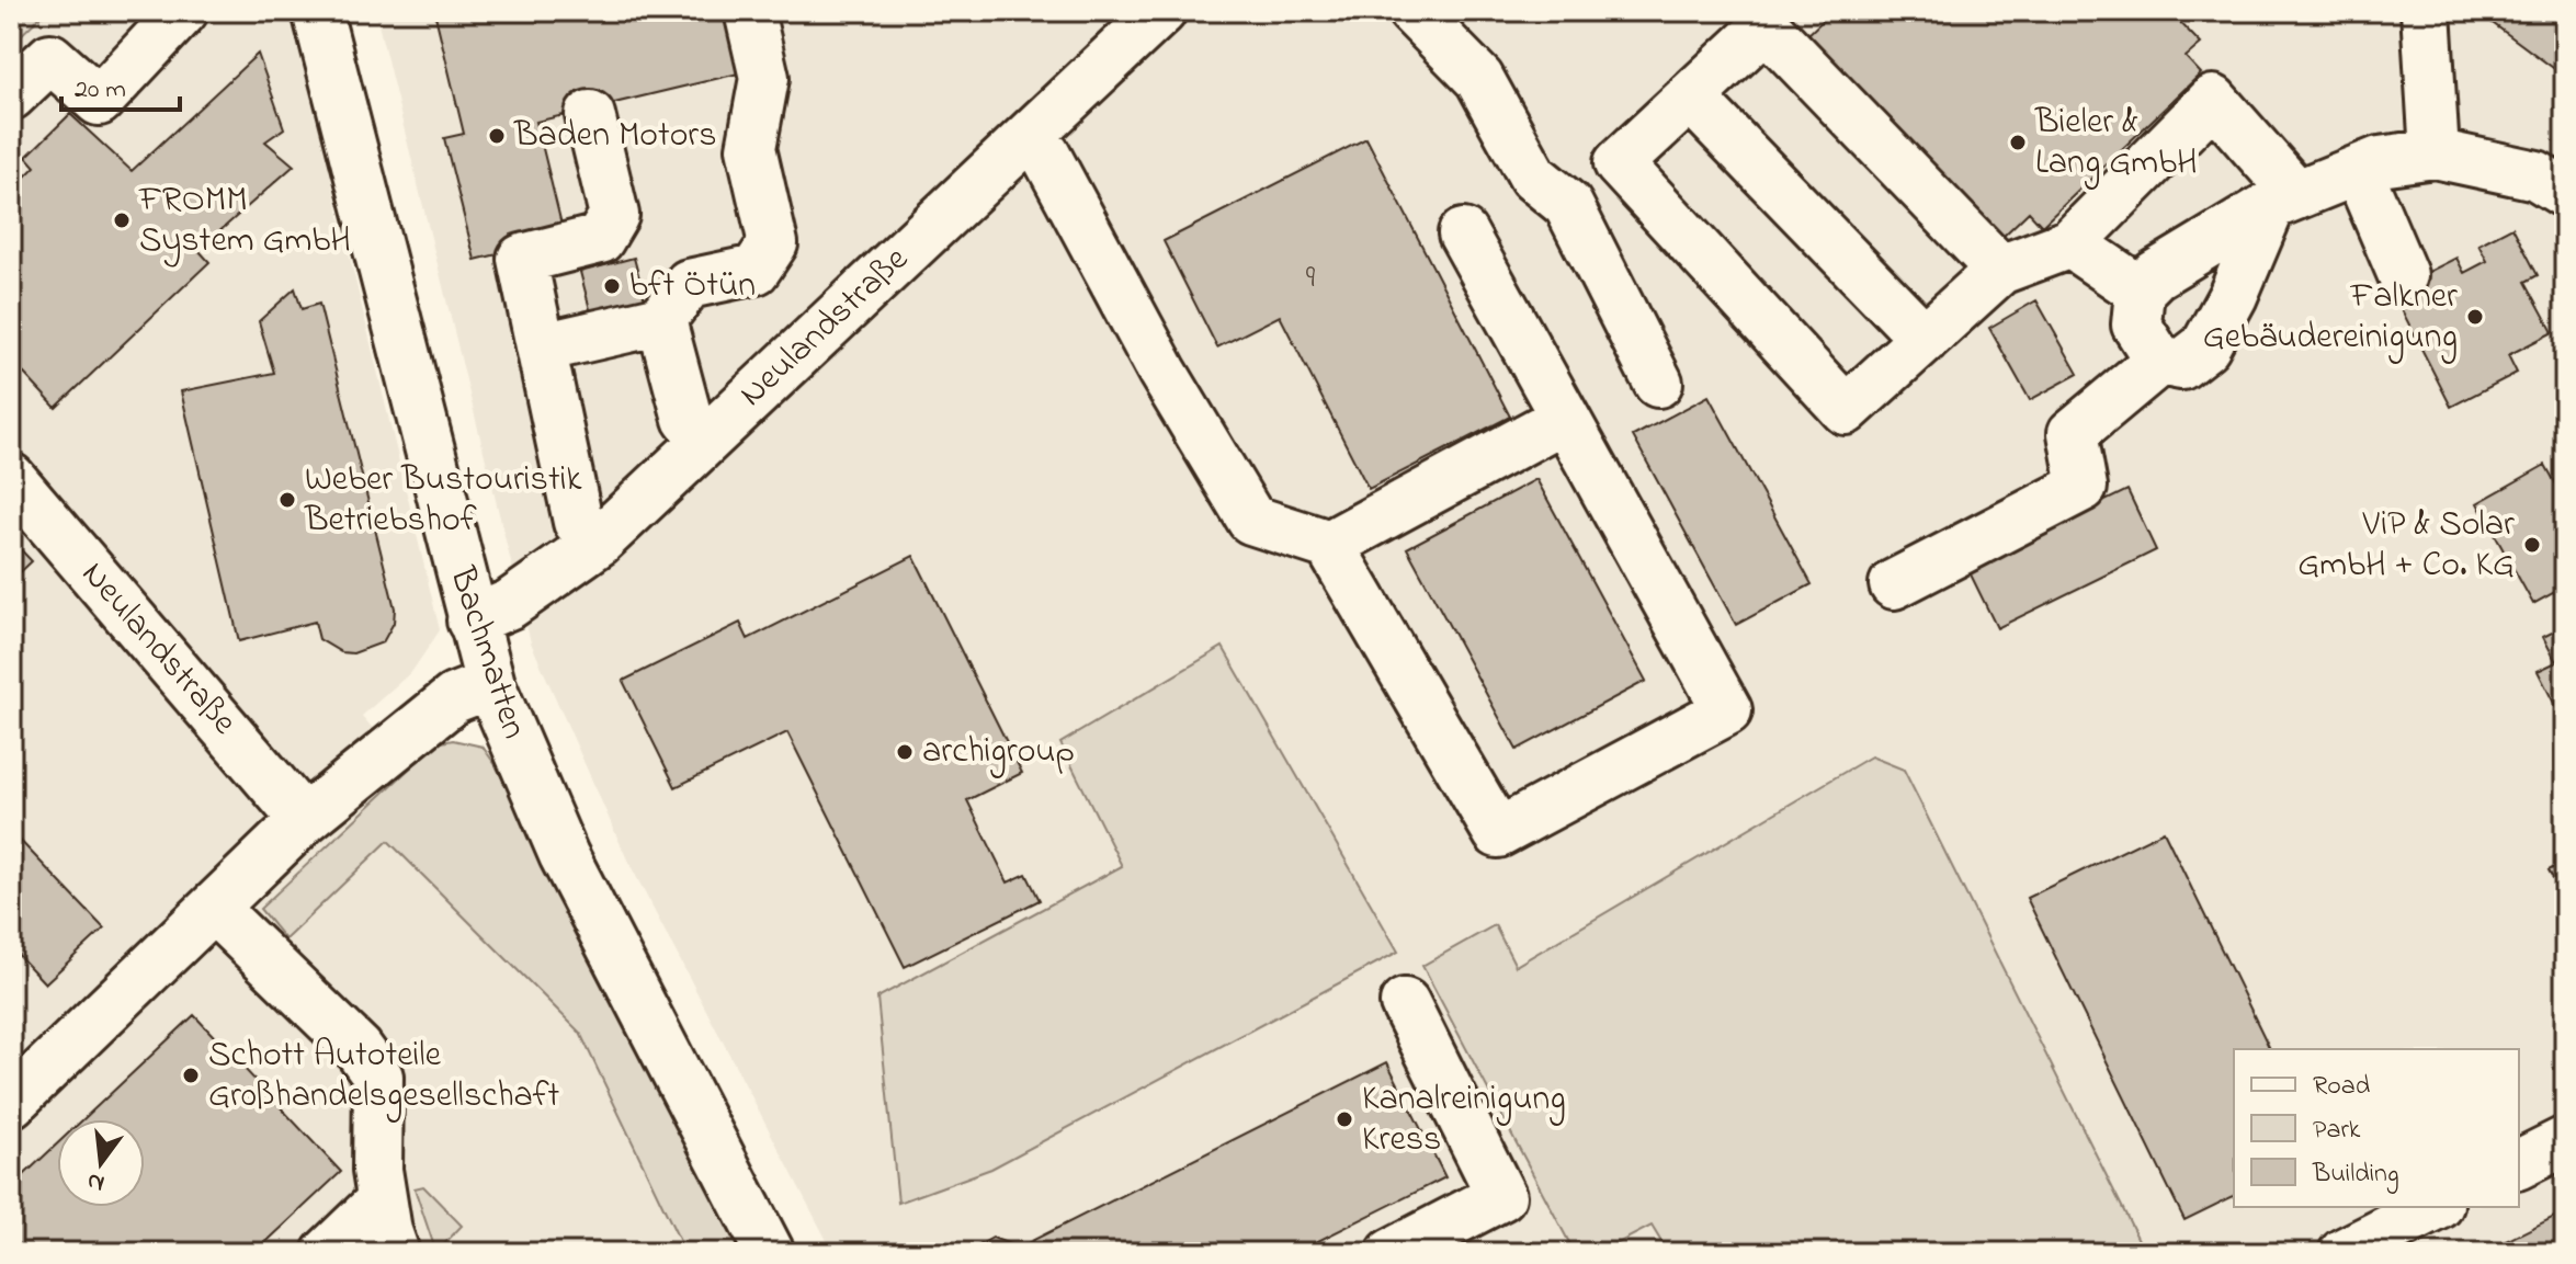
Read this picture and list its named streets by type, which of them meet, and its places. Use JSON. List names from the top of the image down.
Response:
{
  "streets": {
    "street": ["Neulandstraße", "Bachmatten"]
  },
  "crossings": [
    ["Neulandstraße", "Bachmatten"]
  ],
  "places": [
    "Baden Motors",
    "Bieler & Lang GmbH",
    "FROMM System GmbH",
    "bft Ötün",
    "Falkner Gebäudereinigung",
    "Weber Bustouristik Betriebshof",
    "ViP & Solar GmbH + Co. KG",
    "archigroup",
    "Schott Autoteile Gr0ßhandelsgesellschaft",
    "Kanalreinigung Kress"
  ],
  "house_numbers": ["9"],
  "legend": ["Road", "Park", "Building"],
  "scale_bar": "20 m",
  "north": "bottom"
}
